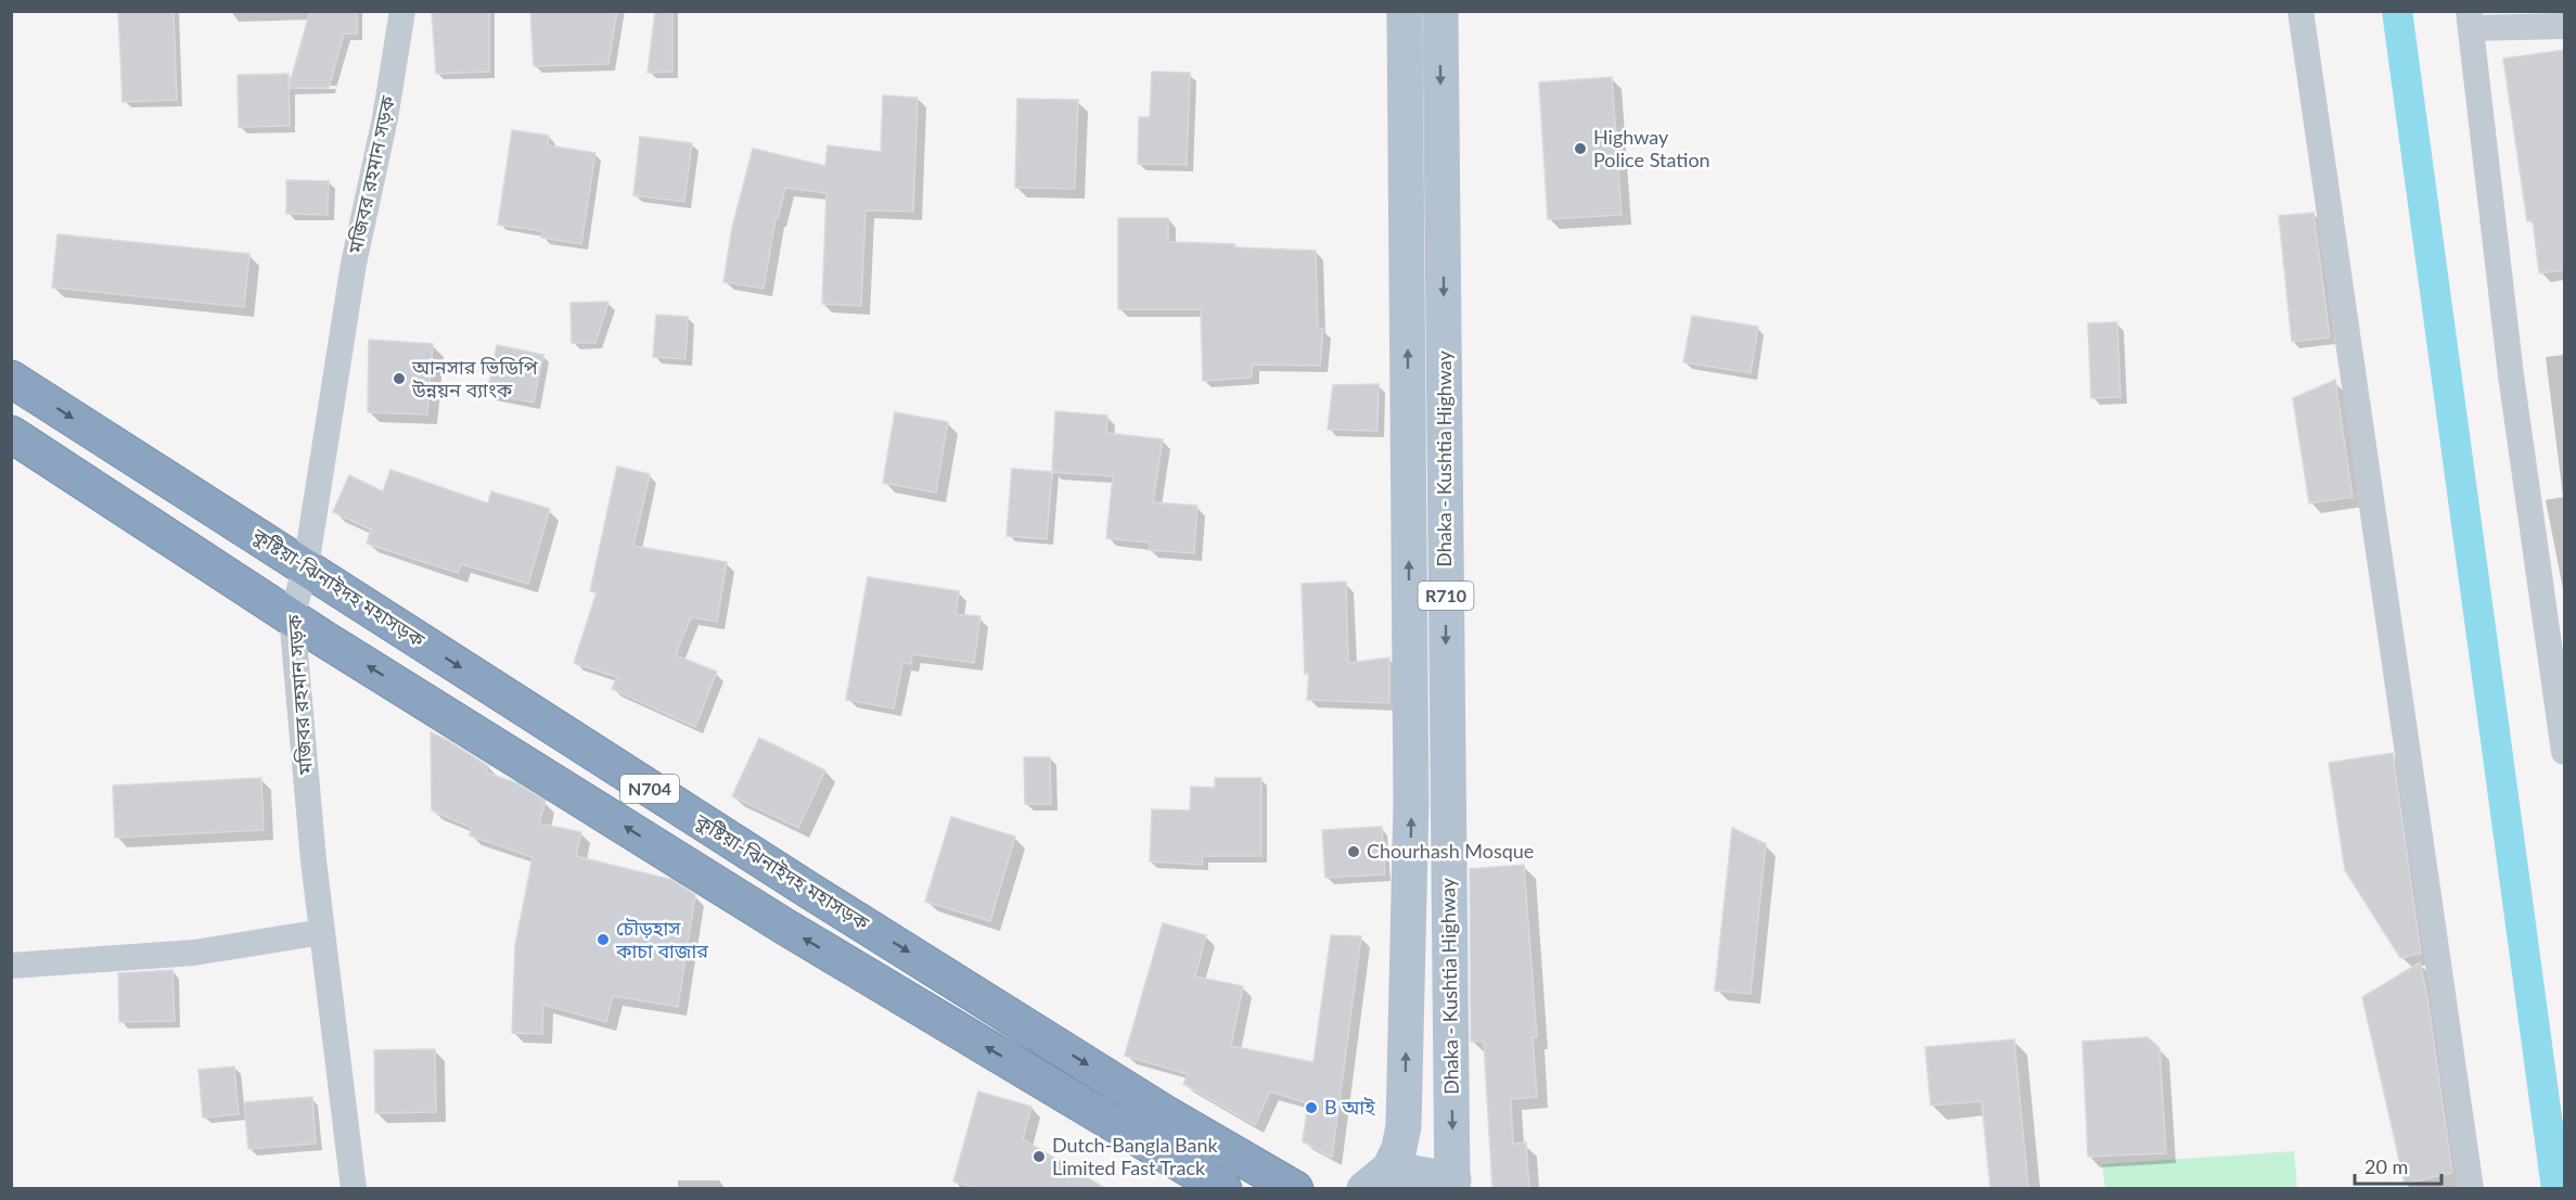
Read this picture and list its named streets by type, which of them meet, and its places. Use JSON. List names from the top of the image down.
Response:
{
  "streets": {
    "highway": ["কুষ্টিয়া-ঝিনাইদহ মহাসড়ক", "N704"],
    "main road": ["Dhaka - Kushtia Highway", "R710"],
    "street": ["মজিবর রহমান সড়ক"]
  },
  "crossings": [
    ["মজিবর রহমান সড়ক", "কুষ্টিয়া-ঝিনাইদহ মহাসড়ক"],
    ["মজিবর রহমান সড়ক", "N704"]
  ],
  "places": [
    "Highway Police Station",
    "আনসার ভিডিপি উন্নয়ন ব্যাংক",
    "Chourhash Mosque",
    "চৌড়হাস কাচা বাজার",
    "B আই",
    "Dutch-Bangla Bank Limited Fast Track"
  ],
  "scale_bar": "20 m"
}
